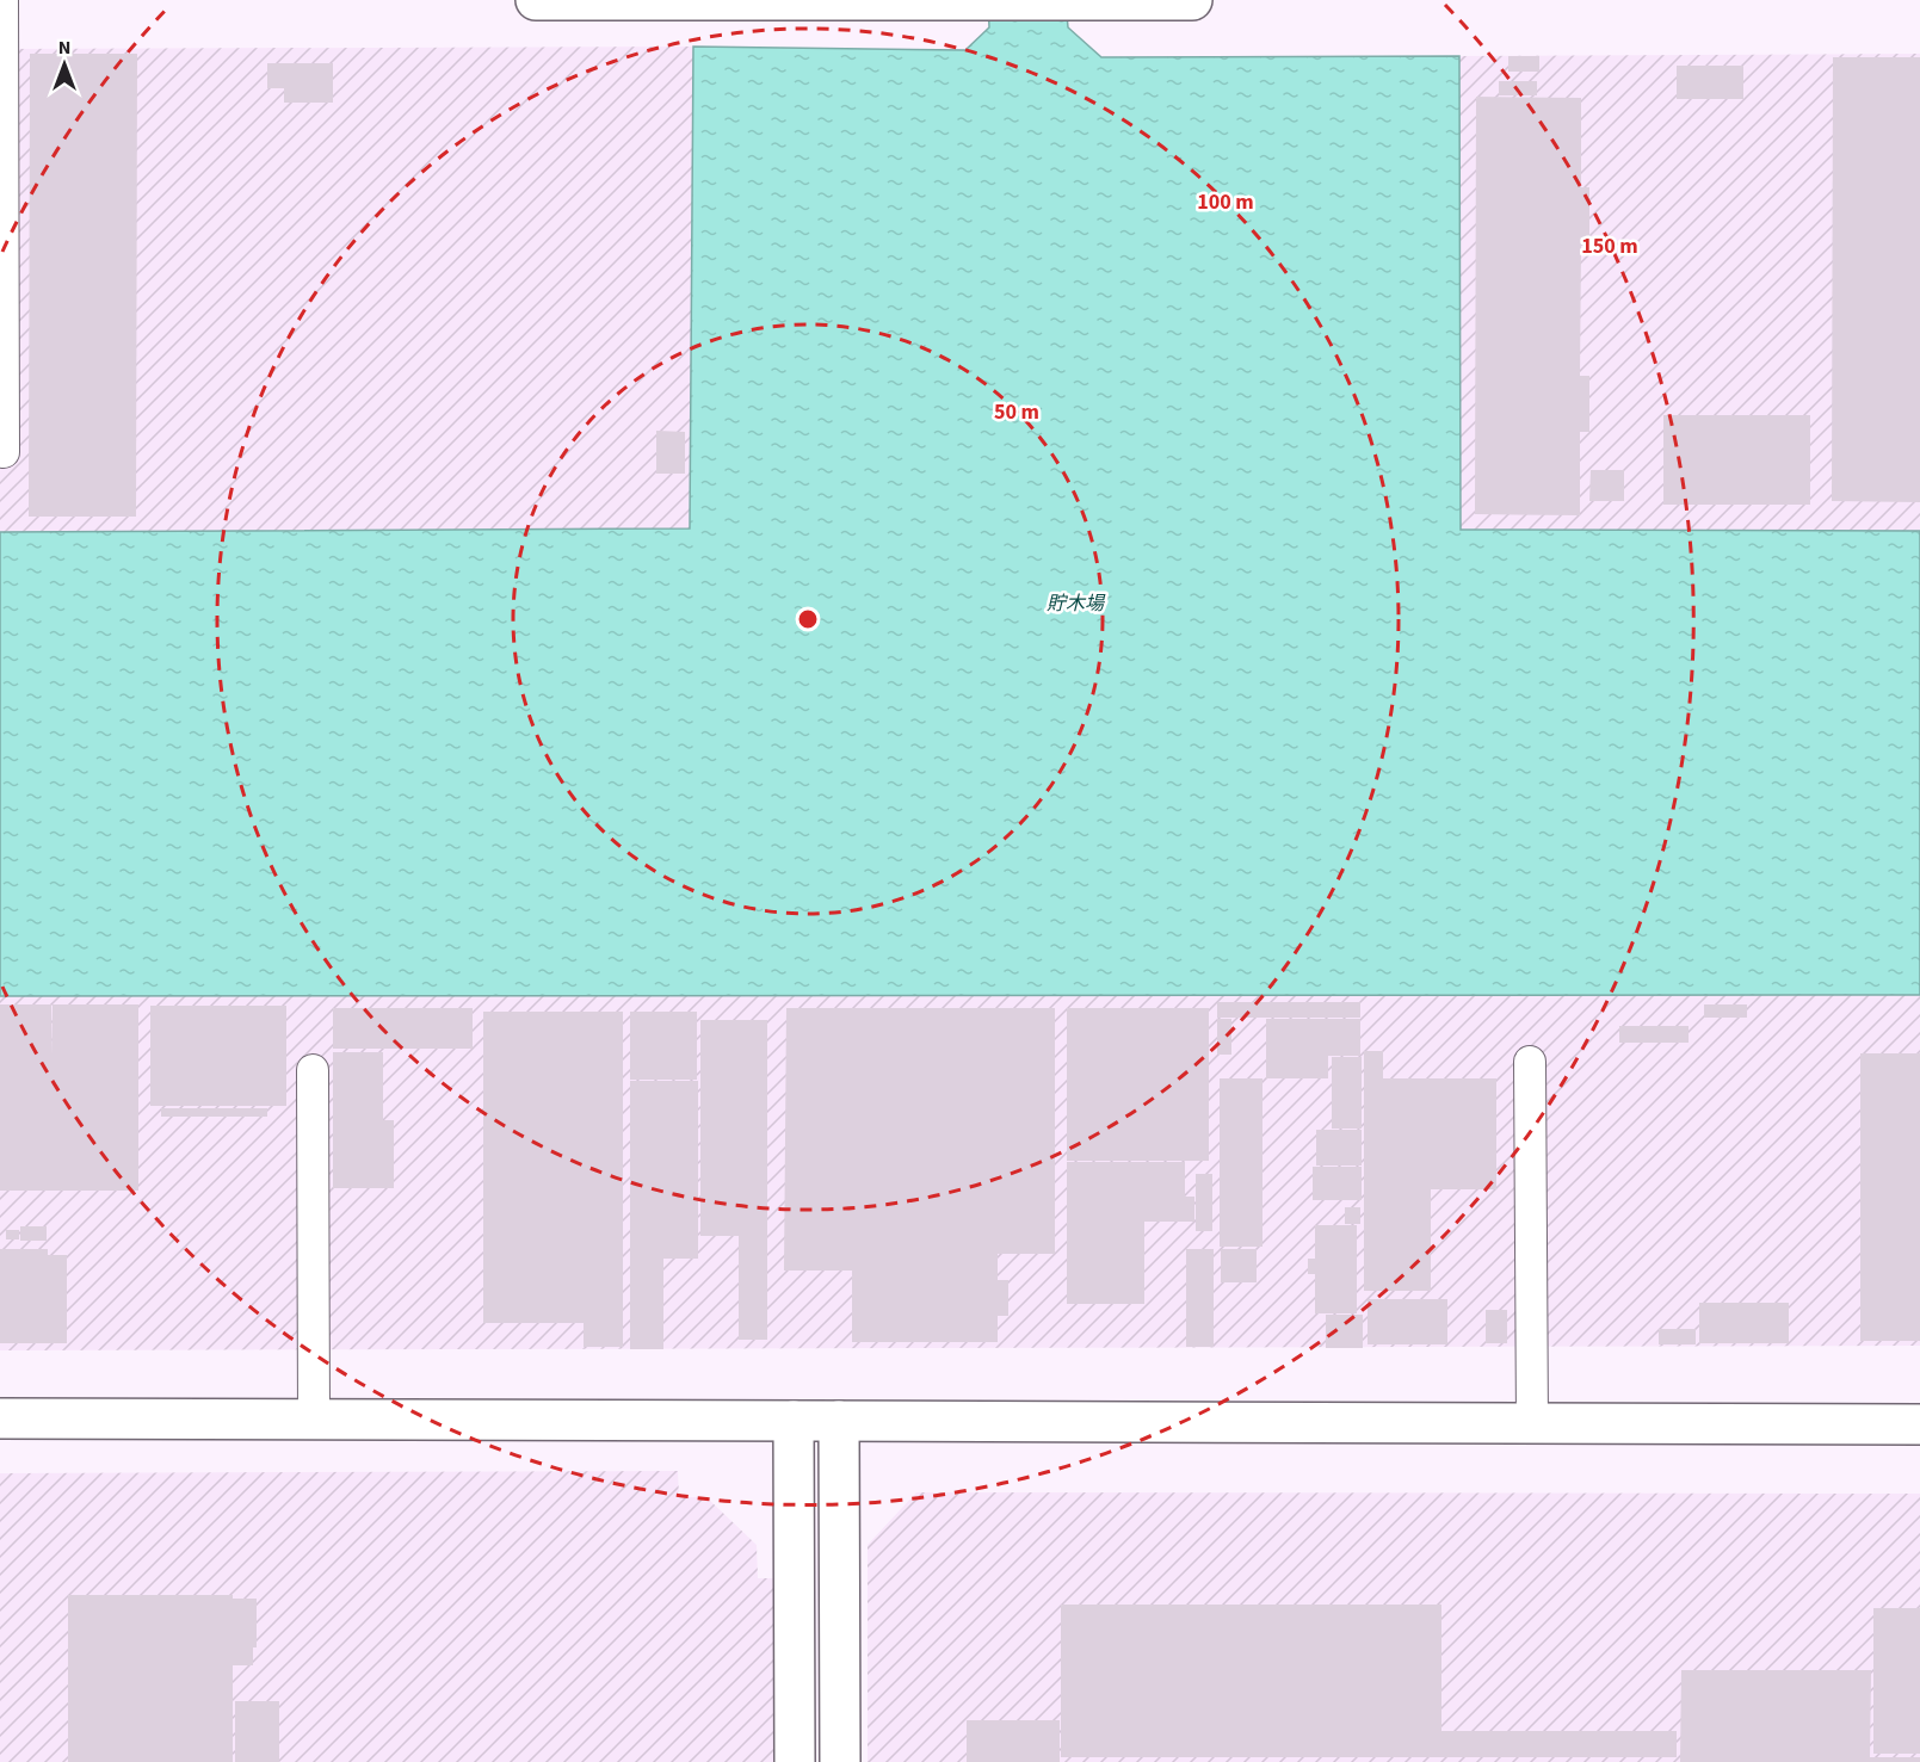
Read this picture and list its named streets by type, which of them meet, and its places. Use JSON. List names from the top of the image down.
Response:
{
  "water": ["貯木場"],
  "north": "top",
  "rings": ["100 m", "150 m", "50 m"]
}
